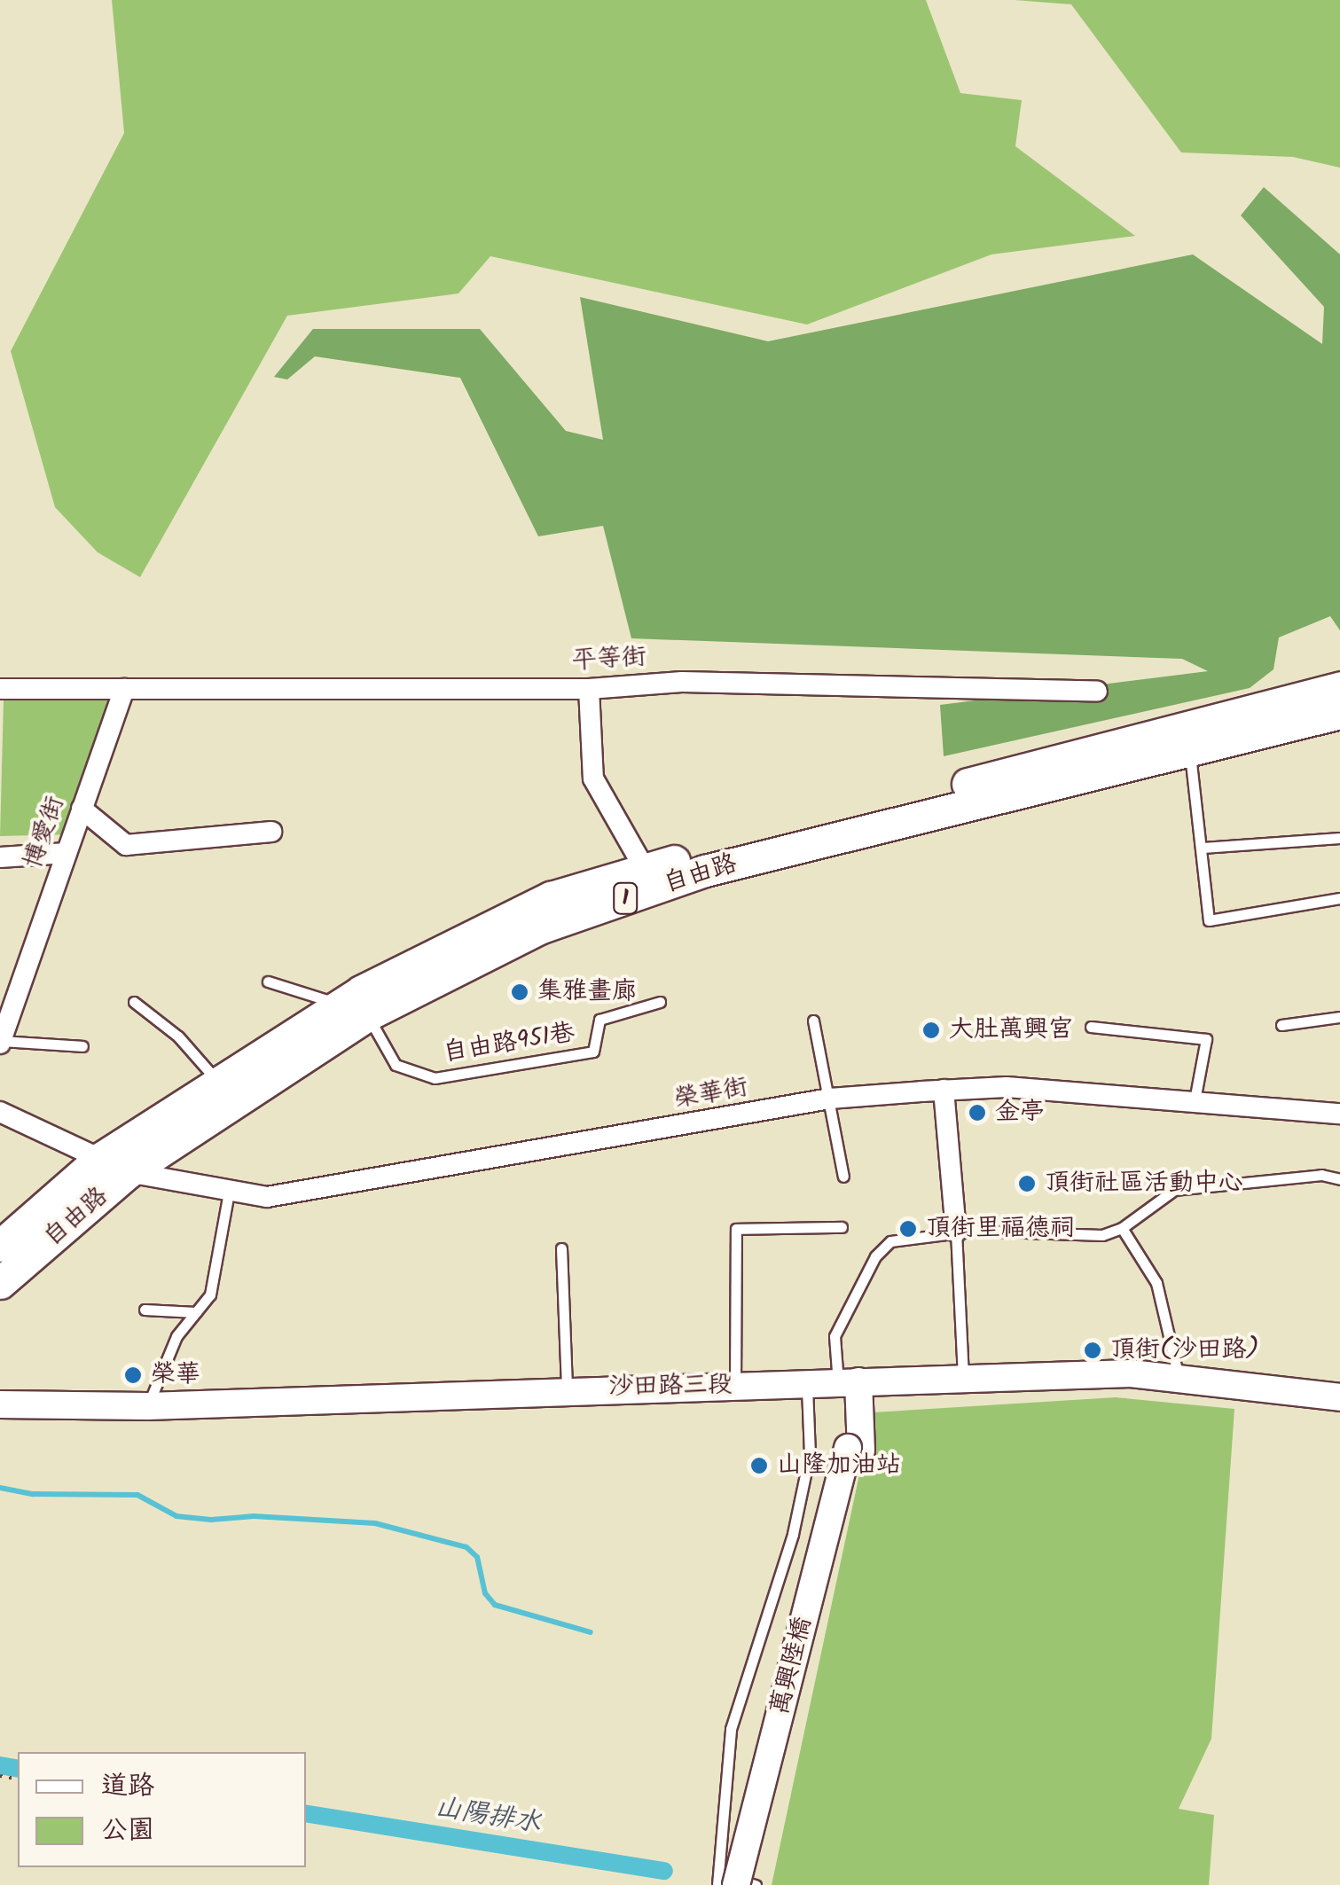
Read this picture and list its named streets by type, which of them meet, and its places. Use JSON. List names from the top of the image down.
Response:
{
  "streets": {
    "main road": ["自由路", "1"],
    "street": [
      "平等街",
      "博愛街",
      "榮華街",
      "沙田路三段",
      "萬興陸橋"
    ],
    "lane": ["自由路951巷"]
  },
  "crossings": [
    ["平等街", "博愛街"],
    ["自由路", "自由路951巷"],
    ["自由路", "榮華街"]
  ],
  "water": ["山陽排水"],
  "places": [
    "集雅畫廊",
    "大肚萬興宮",
    "金亭",
    "頂街社區活動中心",
    "頂街里福德祠",
    "頂街(沙田路)",
    "榮華",
    "山隆加油站"
  ],
  "legend": ["道路", "公園"]
}
